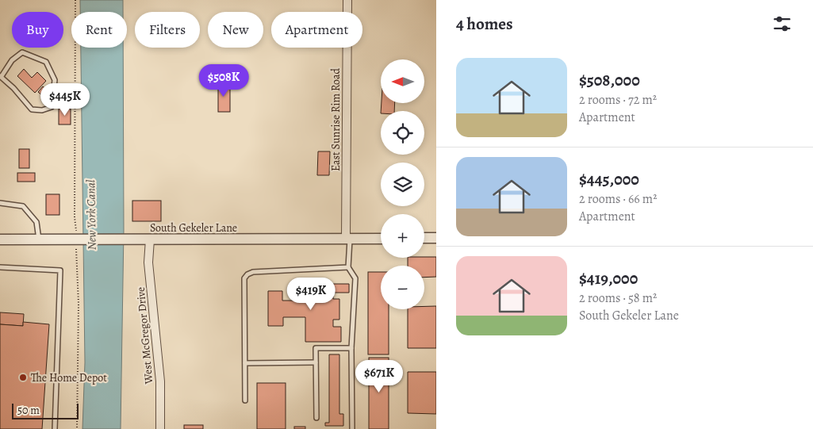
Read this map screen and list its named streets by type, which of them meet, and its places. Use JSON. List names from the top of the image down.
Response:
{
  "streets": {
    "street": ["East Sunrise Rim Road", "South Gekeler Lane", "West McGregor Drive"]
  },
  "crossings": [
    ["East Sunrise Rim Road", "South Gekeler Lane"],
    ["South Gekeler Lane", "West McGregor Drive"]
  ],
  "water": ["New York Canal"],
  "places": ["The Home Depot"],
  "scale_bar": "50 m",
  "north": "left",
  "page": {
    "heading": "4 homes",
    "chip": [
      "Buy",
      "Rent",
      "Filters",
      "New",
      "Apartment"
    ],
    "list": [
      {
        "name": "$508,000",
        "note": "2 rooms · 72 m² · Apartment"
      },
      {
        "name": "$445,000",
        "note": "2 rooms · 66 m² · Apartment"
      },
      {
        "name": "$419,000",
        "note": "2 rooms · 58 m² · South Gekeler Lane"
      }
    ],
    "map_buttons": ["+", "−"],
    "price": [
      "$508K",
      "$445K",
      "$419K",
      "$671K"
    ],
    "scale": "50 m"
  }
}
